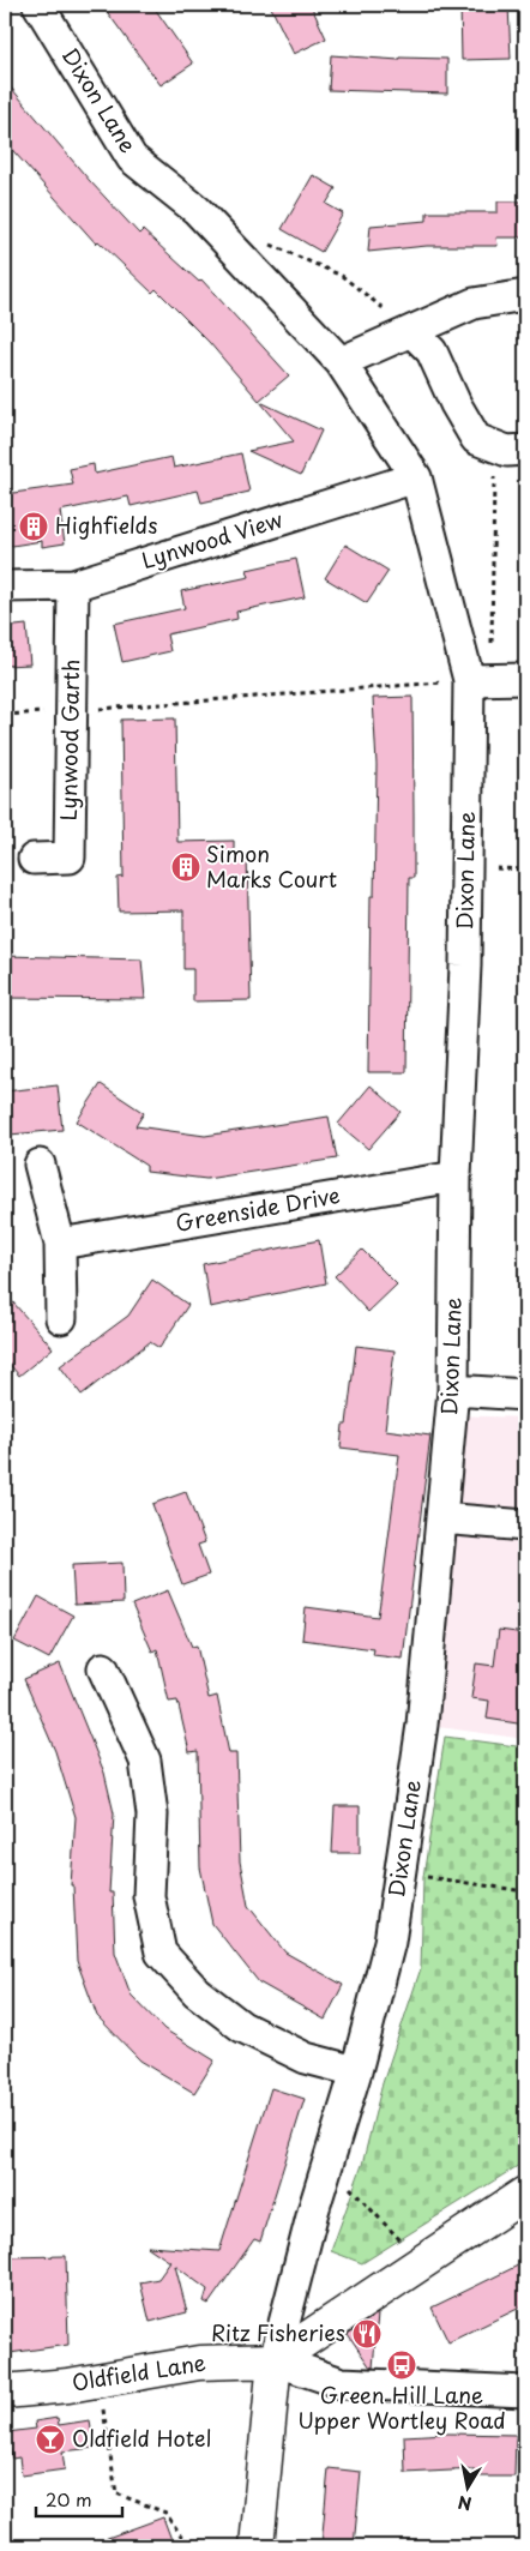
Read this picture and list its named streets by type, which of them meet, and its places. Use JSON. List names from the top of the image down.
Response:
{
  "streets": {
    "street": [
      "Dixon Lane",
      "Lynwood View",
      "Lynwood Garth",
      "Greenside Drive",
      "Oldfield Lane"
    ]
  },
  "crossings": [
    ["Dixon Lane", "Lynwood View"],
    ["Dixon Lane", "Greenside Drive"],
    ["Dixon Lane", "Oldfield Lane"],
    ["Lynwood View", "Lynwood Garth"]
  ],
  "places": {
    "building": ["Highfields", "Simon Marks Court"],
    "restaurant": ["Ritz Fisheries"],
    "bus stop": ["Green Hill Lane Upper Wortley Road"],
    "bar": ["Oldfield Hotel"]
  },
  "scale_bar": "20 m",
  "north": "bottom"
}
